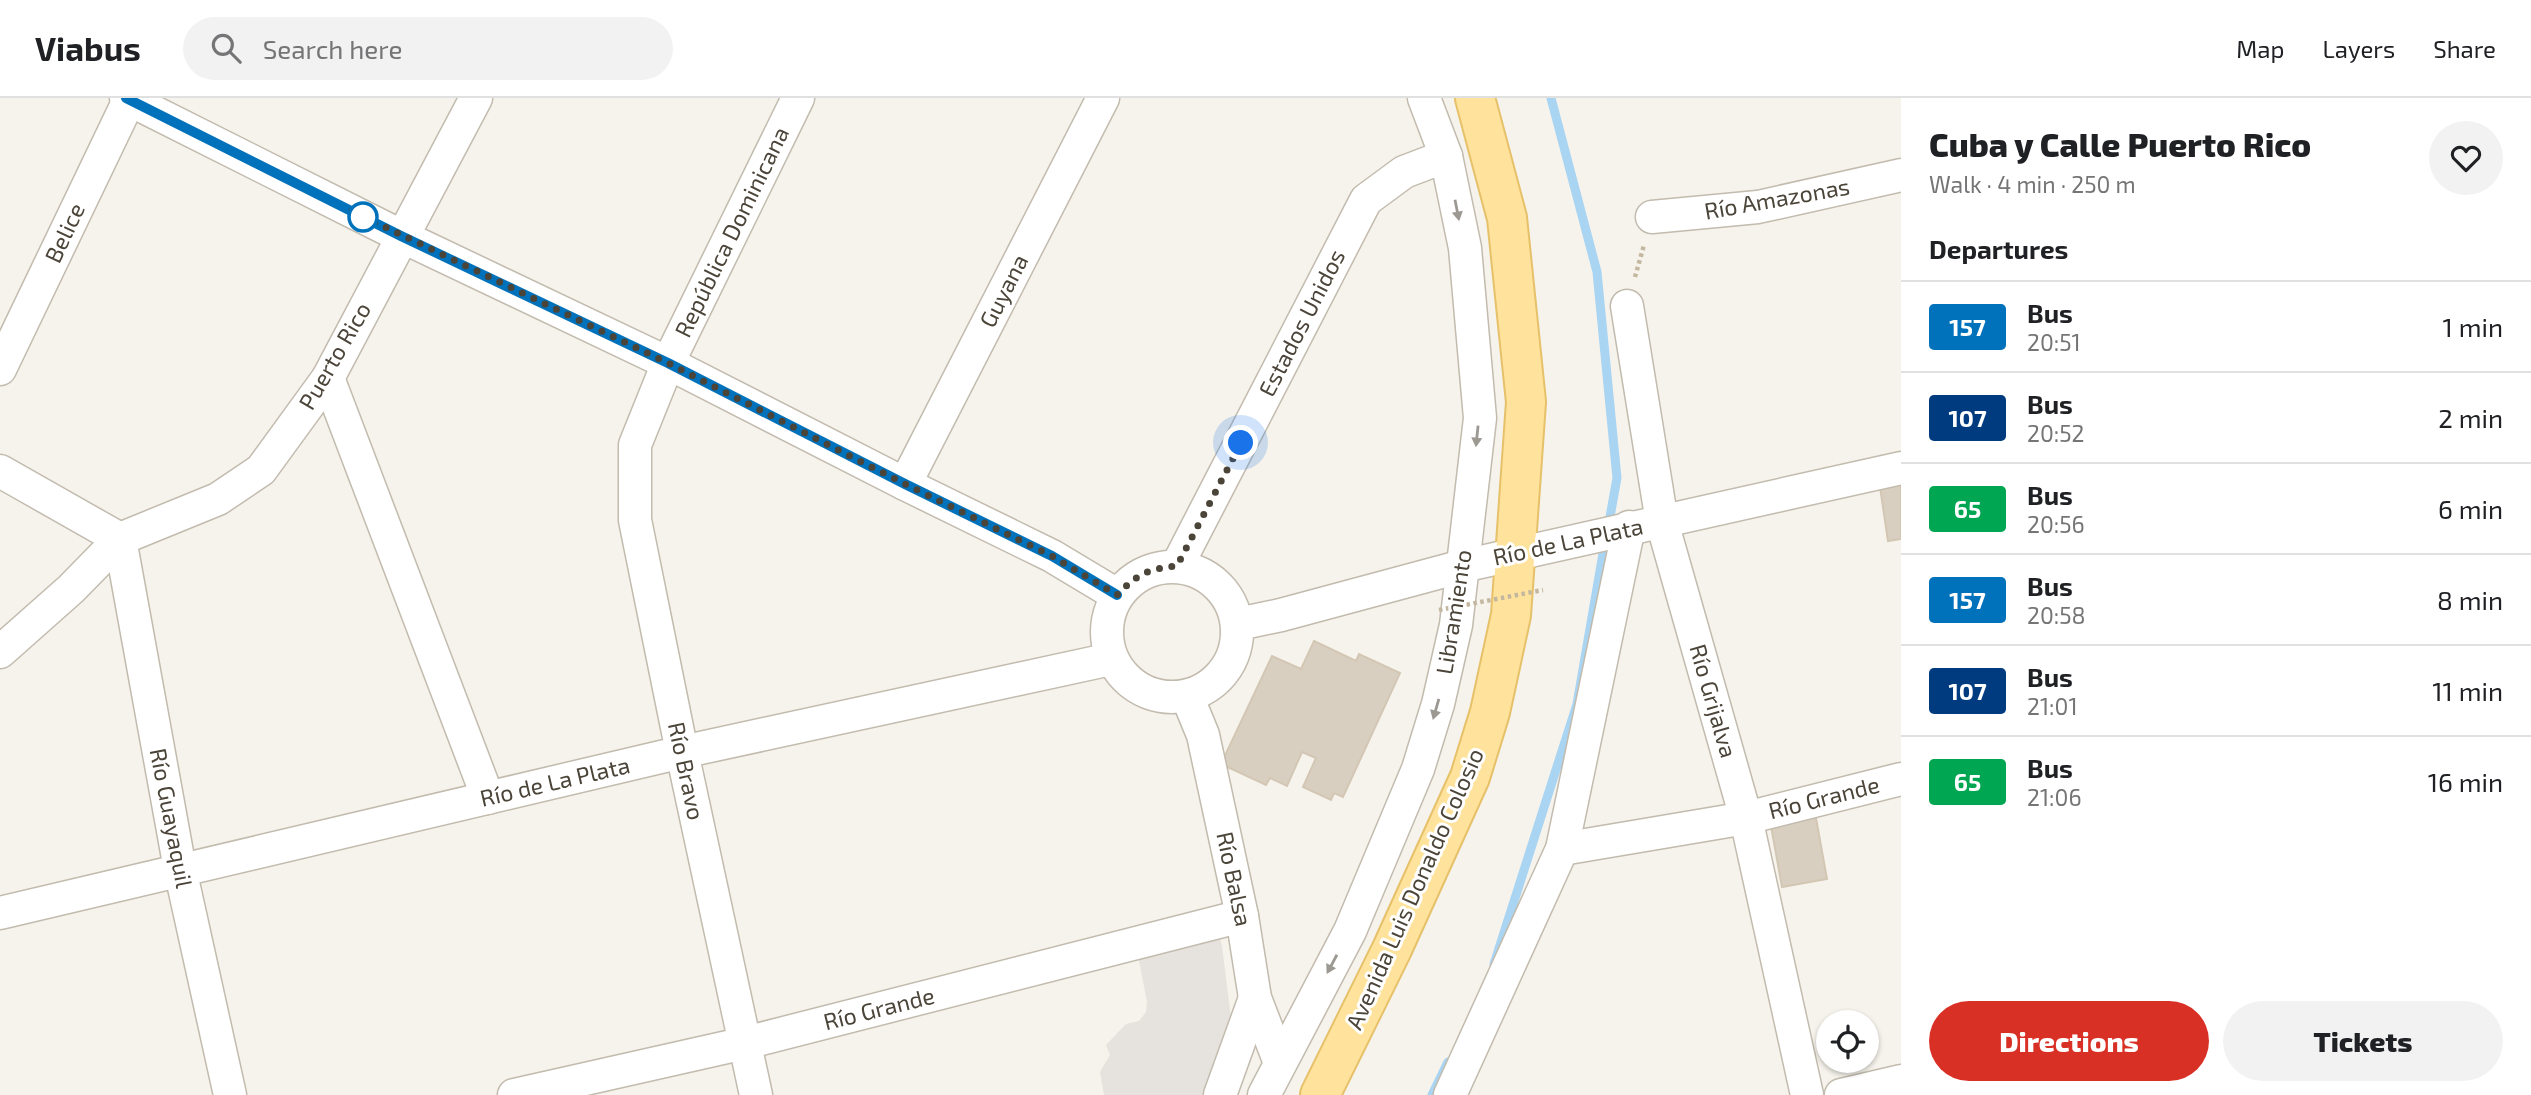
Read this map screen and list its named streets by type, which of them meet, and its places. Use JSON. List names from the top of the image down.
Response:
{
  "streets": {
    "main road": ["Avenida Luis Donaldo Colosio"],
    "street": [
      "Río Amazonas",
      "República Dominicana",
      "Belice",
      "Guyana",
      "Estados Unidos",
      "Puerto Rico",
      "Río de La Plata",
      "Libramiento",
      "Río Grijalva",
      "Río Bravo",
      "Río Grande",
      "Río Guayaquil",
      "Río Balsa"
    ]
  },
  "crossings": [
    ["República Dominicana", "Río Bravo"],
    ["Estados Unidos", "Río de La Plata"],
    ["Estados Unidos", "Libramiento"],
    ["Estados Unidos", "Río Balsa"],
    ["Puerto Rico", "Río Guayaquil"],
    ["Río de La Plata", "Libramiento"],
    ["Río de La Plata", "Río Grijalva"],
    ["Río de La Plata", "Río Bravo"],
    ["Río de La Plata", "Río Guayaquil"],
    ["Río de La Plata", "Río Balsa"],
    ["Río de La Plata", "Avenida Luis Donaldo Colosio"],
    ["Libramiento", "Río Balsa"],
    ["Río Grijalva", "Río Grande"],
    ["Río Bravo", "Río Grande"],
    ["Río Grande", "Río Balsa"]
  ],
  "lines": ["bus line 157"],
  "page": {
    "header": "Viabus",
    "search": "Search here",
    "nav": ["Map", "Layers", "Share"],
    "heading": [
      ["Cuba y Calle Puerto Rico", "Walk · 4 min · 250 m"],
      "Departures"
    ],
    "list": [
      {
        "mark": "157",
        "name": "Bus",
        "note": "20:51",
        "value": "1 min"
      },
      {
        "mark": "107",
        "name": "Bus",
        "note": "20:52",
        "value": "2 min"
      },
      {
        "mark": "65",
        "name": "Bus",
        "note": "20:56",
        "value": "6 min"
      },
      {
        "mark": "157",
        "name": "Bus",
        "note": "20:58",
        "value": "8 min"
      },
      {
        "mark": "107",
        "name": "Bus",
        "note": "21:01",
        "value": "11 min"
      },
      {
        "mark": "65",
        "name": "Bus",
        "note": "21:06",
        "value": "16 min"
      }
    ],
    "buttons": ["Directions", "Tickets"]
  }
}
